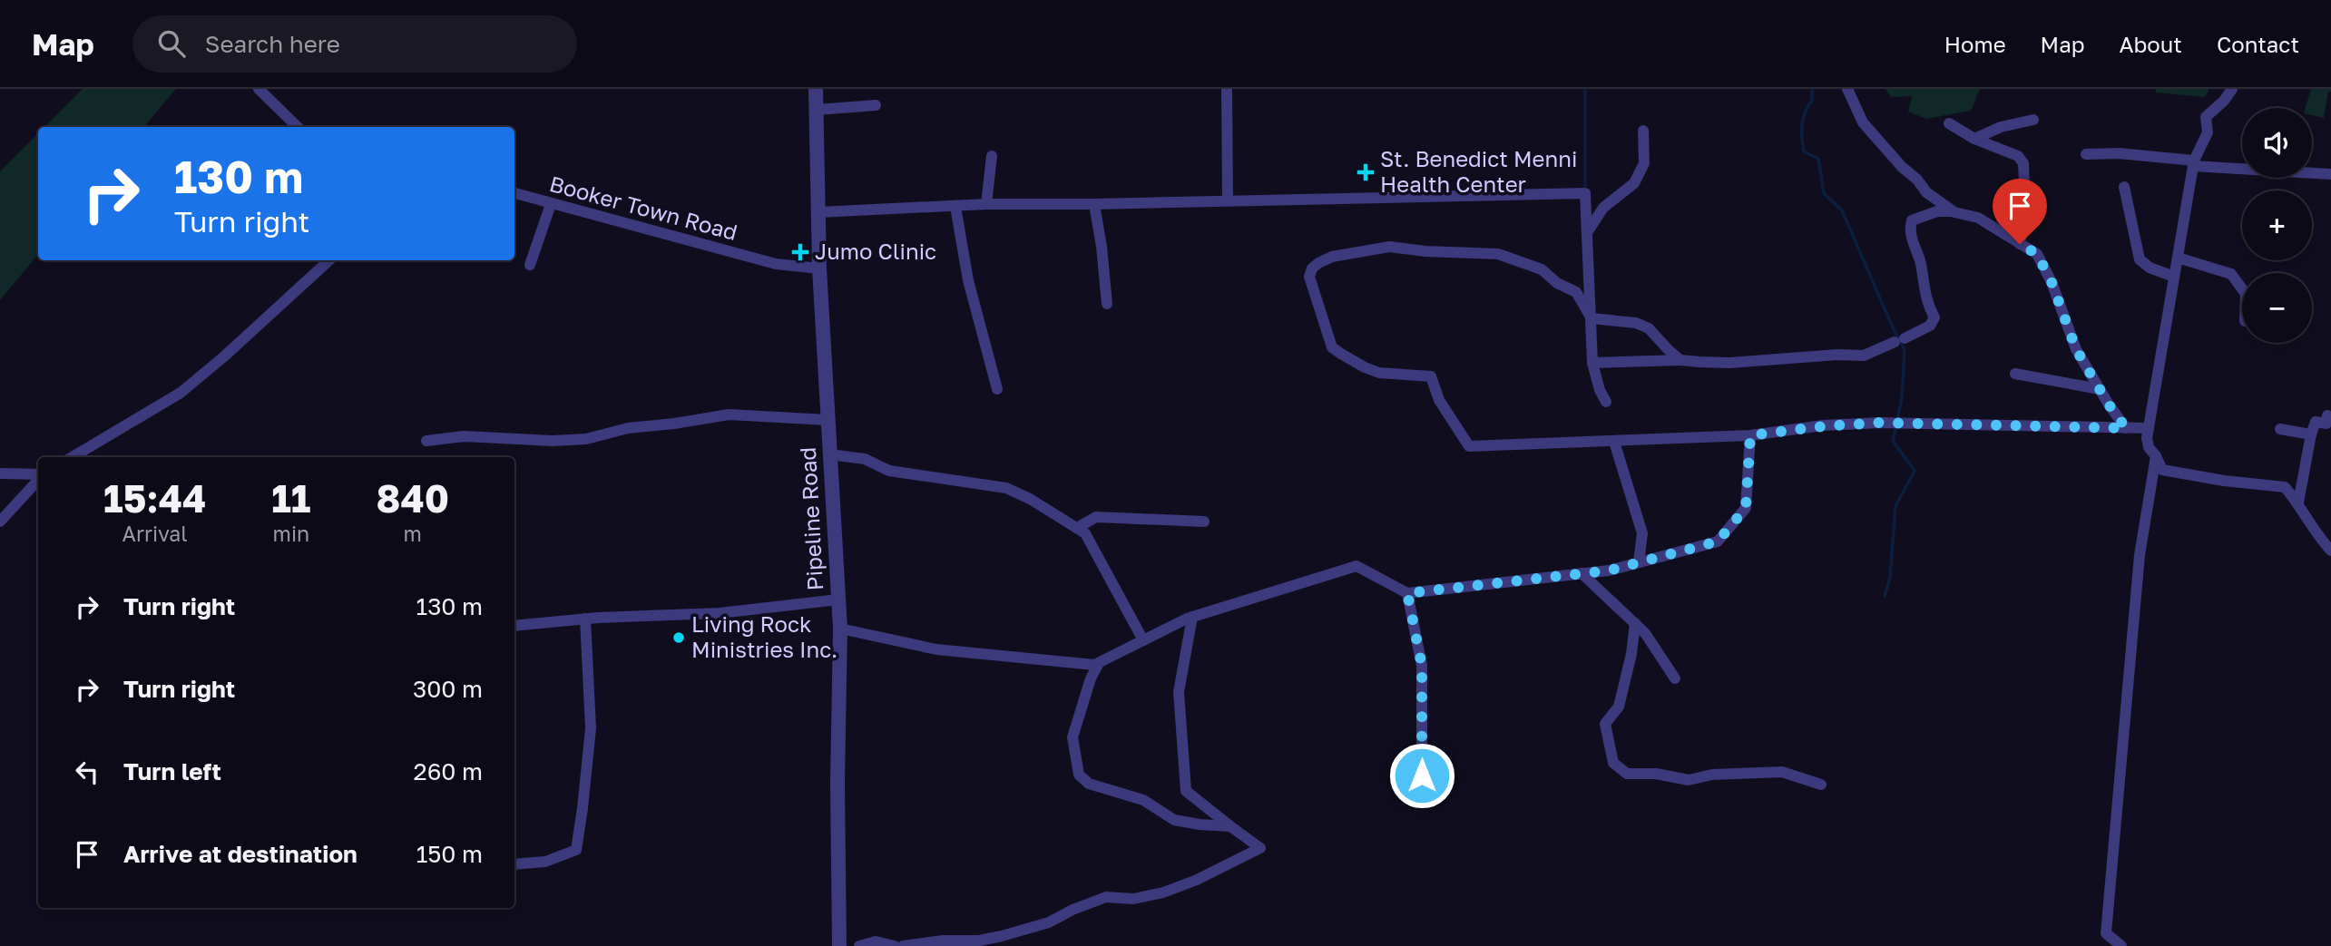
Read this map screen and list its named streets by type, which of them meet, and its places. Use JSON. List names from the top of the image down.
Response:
{
  "streets": {
    "street": ["Booker Town Road", "Pipeline Road"]
  },
  "crossings": [
    ["Booker Town Road", "Pipeline Road"]
  ],
  "places": {
    "health": ["St. Benedict Menni Health Center", "Jumo Clinic"],
    "other": ["Living Rock Ministries Inc."]
  },
  "page": {
    "header": "Map",
    "search": "Search here",
    "nav": [
      "Home",
      "Map",
      "About",
      "Contact"
    ],
    "map_buttons": ["+", "−"],
    "turn": ["130 m", "Turn right"],
    "eta": [
      "15:44",
      "Arrival",
      "11",
      "min",
      "840",
      "m"
    ],
    "list": [
      {
        "name": "Turn right",
        "value": "130 m"
      },
      {
        "name": "Turn right",
        "value": "300 m"
      },
      {
        "name": "Turn left",
        "value": "260 m"
      },
      {
        "name": "Arrive at destination",
        "value": "150 m"
      }
    ]
  }
}
